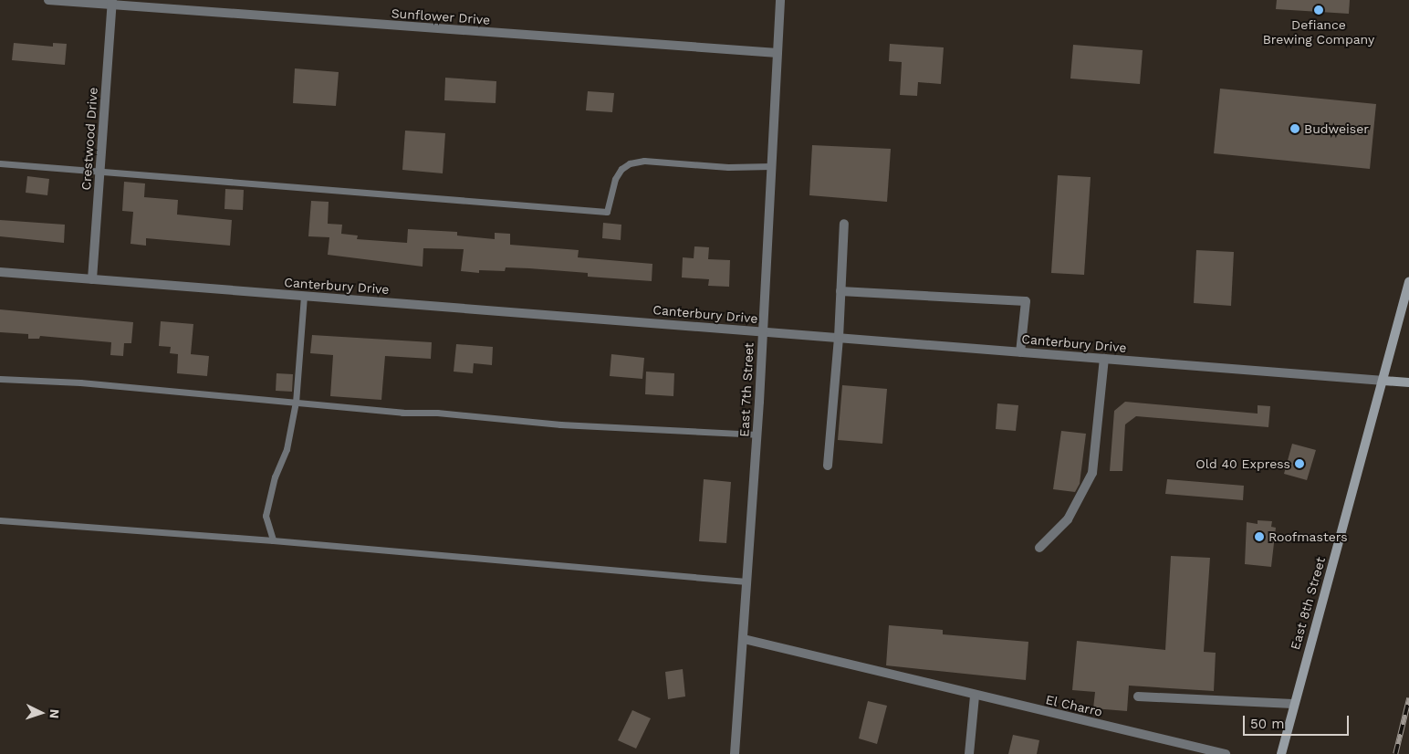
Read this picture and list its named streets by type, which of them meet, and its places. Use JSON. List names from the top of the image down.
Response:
{
  "streets": {
    "main road": ["Canterbury Drive", "East 8th Street"],
    "street": [
      "Sunflower Drive",
      "Crestwood Drive",
      "East 7th Street",
      "El Charro"
    ]
  },
  "crossings": [
    ["Sunflower Drive", "Crestwood Drive"],
    ["Sunflower Drive", "East 7th Street"],
    ["Crestwood Drive", "Canterbury Drive"],
    ["Canterbury Drive", "East 7th Street"],
    ["Canterbury Drive", "East 8th Street"],
    ["East 7th Street", "El Charro"]
  ],
  "places": [
    "Defiance Brewing Company",
    "Budweiser",
    "Old 40 Express",
    "Roofmasters"
  ],
  "scale_bar": "50 m",
  "north": "right"
}
